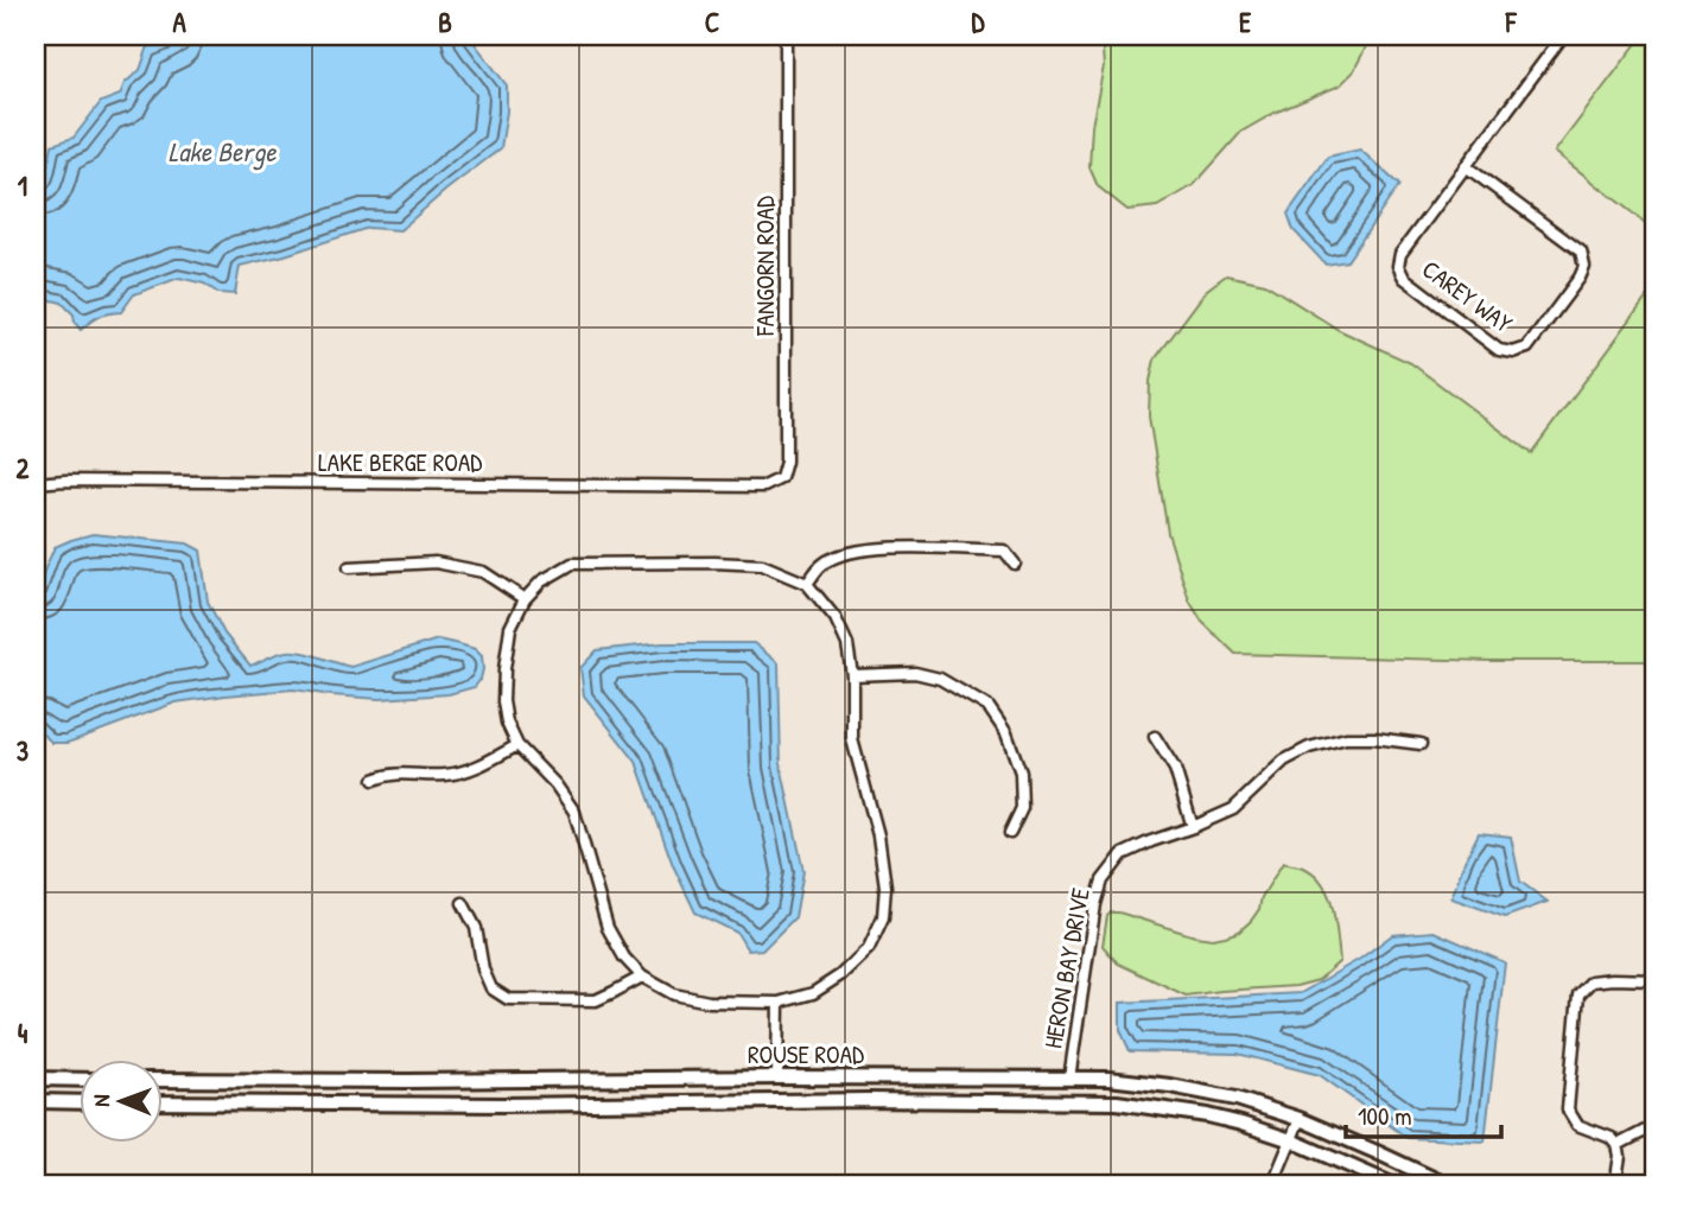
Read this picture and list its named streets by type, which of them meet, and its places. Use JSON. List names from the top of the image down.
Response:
{
  "streets": {
    "street": [
      "FANGORN ROAD",
      "CAREY WAY",
      "LAKE BERGE ROAD",
      "HERON BAY DRIVE",
      "ROUSE ROAD"
    ]
  },
  "crossings": [
    ["FANGORN ROAD", "LAKE BERGE ROAD"],
    ["HERON BAY DRIVE", "ROUSE ROAD"]
  ],
  "water": ["Lake Berge"],
  "scale_bar": "100 m",
  "north": "left",
  "grid": {
    "columns": [
      "A",
      "B",
      "C",
      "D",
      "E",
      "F"
    ],
    "rows": [
      "1",
      "2",
      "3",
      "4"
    ]
  }
}
